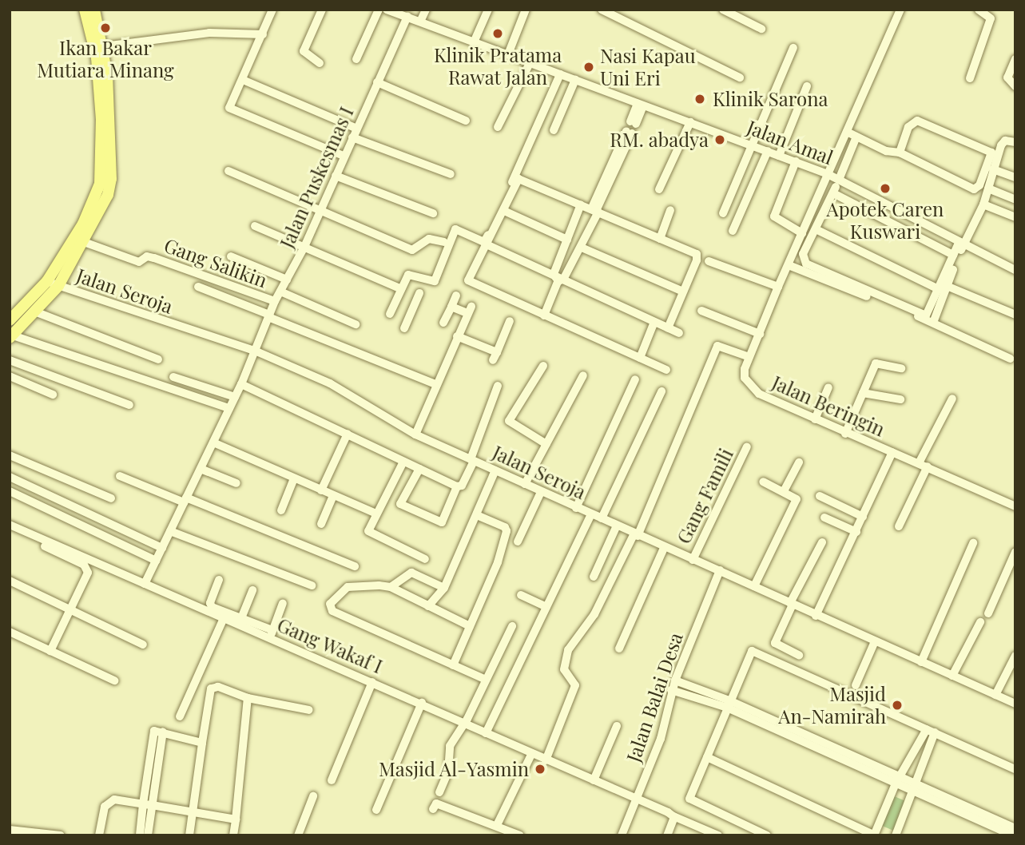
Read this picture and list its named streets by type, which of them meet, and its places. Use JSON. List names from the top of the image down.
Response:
{
  "streets": {
    "street": [
      "Jalan Amal",
      "Jalan Puskesmas I",
      "Gang Salikin",
      "Jalan Seroja",
      "Jalan Beringin",
      "Gang Famili",
      "Gang Wakaf I",
      "Jalan Balai Desa"
    ]
  },
  "crossings": [
    ["Jalan Amal", "Jalan Puskesmas I"],
    ["Jalan Amal", "Jalan Beringin"],
    ["Jalan Puskesmas I", "Gang Salikin"],
    ["Jalan Puskesmas I", "Jalan Seroja"],
    ["Jalan Puskesmas I", "Gang Wakaf I"],
    ["Jalan Seroja", "Gang Famili"],
    ["Jalan Seroja", "Jalan Balai Desa"],
    ["Gang Wakaf I", "Jalan Balai Desa"]
  ],
  "places": [
    "Ikan Bakar Mutiara Minang",
    "Klinik Pratama Rawat Jalan",
    "Nasi Kapau Uni Eri",
    "Klinik Sarona",
    "RM. abadya",
    "Apotek Caren Kuswari",
    "Masjid An-Namirah",
    "Masjid Al-Yasmin"
  ]
}
